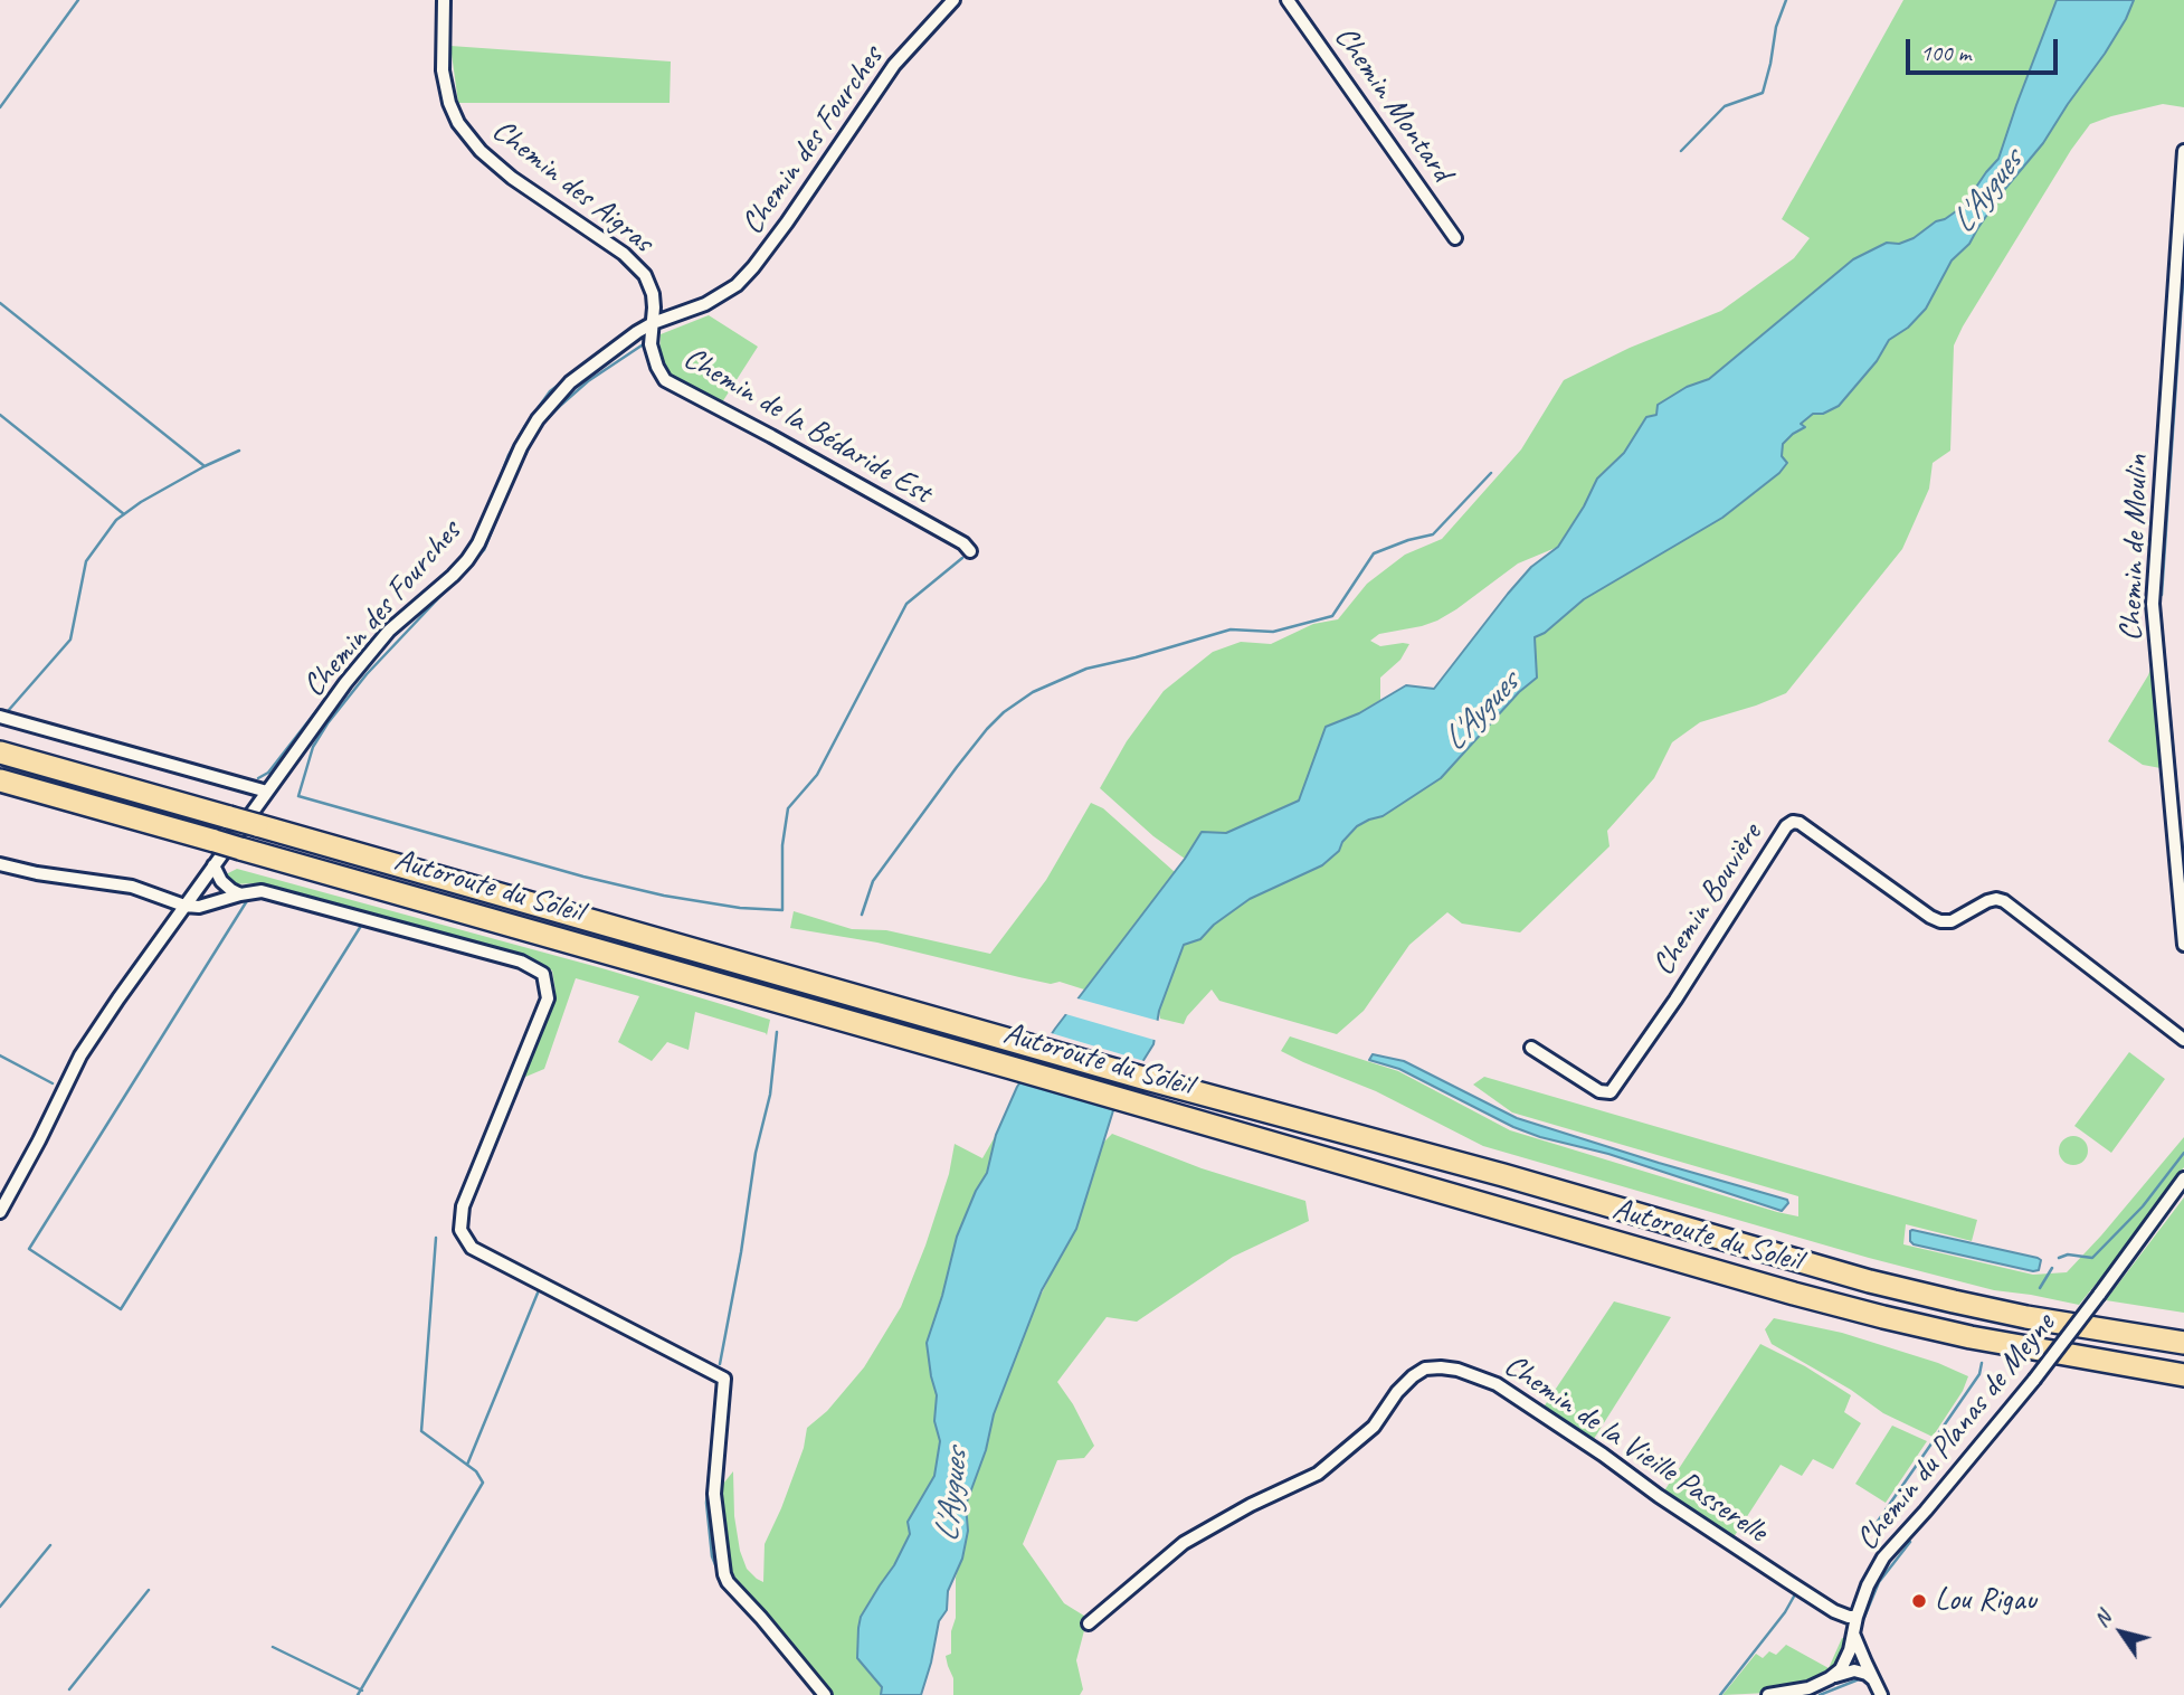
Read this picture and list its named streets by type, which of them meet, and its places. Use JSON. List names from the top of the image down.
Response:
{
  "streets": {
    "highway": ["Autoroute du Soleil"],
    "street": [
      "Chemin Montard",
      "Chemin des Fourches",
      "Chemin des Aigras",
      "Chemin de la Bédaride Est",
      "Chemin de Moulin",
      "Chemin Bouvière",
      "Chemin du Planas de Meyne",
      "Chemin de la Vieille Passerelle"
    ]
  },
  "crossings": [
    ["Chemin des Fourches", "Chemin des Aigras"],
    ["Chemin des Fourches", "Chemin de la Bédaride Est"],
    ["Chemin des Aigras", "Chemin de la Bédaride Est"],
    ["Chemin du Planas de Meyne", "Chemin de la Vieille Passerelle"]
  ],
  "water": ["L'Aygues"],
  "places": ["Lou Rigau"],
  "scale_bar": "100 m",
  "north": "top left"
}
